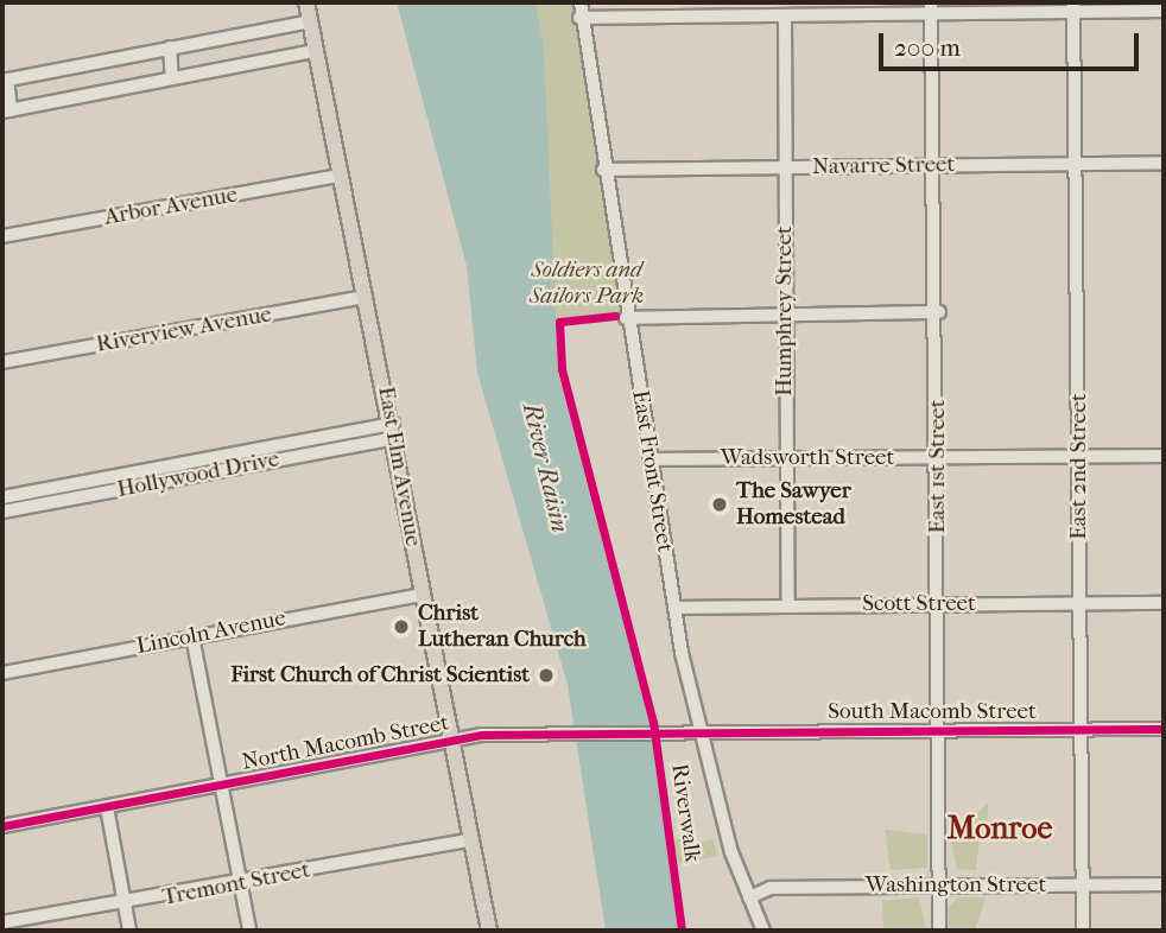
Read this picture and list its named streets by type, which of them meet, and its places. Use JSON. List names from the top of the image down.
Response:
{
  "streets": {
    "main road": ["East Elm Avenue"],
    "street": [
      "Navarre Street",
      "Arbor Avenue",
      "Humphrey Street",
      "Riverview Avenue",
      "Wadsworth Street",
      "East 1st Street",
      "East 2nd Street",
      "East Front Street",
      "Hollywood Drive",
      "Scott Street",
      "Lincoln Avenue",
      "South Macomb Street",
      "North Macomb Street",
      "Tremont Street",
      "Washington Street"
    ],
    "cycle path": ["Riverwalk"]
  },
  "crossings": [
    ["Navarre Street", "Humphrey Street"],
    ["Navarre Street", "East 1st Street"],
    ["Navarre Street", "East 2nd Street"],
    ["Navarre Street", "East Front Street"],
    ["Arbor Avenue", "East Elm Avenue"],
    ["Humphrey Street", "Wadsworth Street"],
    ["Humphrey Street", "Scott Street"],
    ["Riverview Avenue", "East Elm Avenue"],
    ["Wadsworth Street", "East 1st Street"],
    ["Wadsworth Street", "East 2nd Street"],
    ["Wadsworth Street", "East Front Street"],
    ["East Elm Avenue", "Hollywood Drive"],
    ["East Elm Avenue", "Lincoln Avenue"],
    ["East Elm Avenue", "North Macomb Street"],
    ["East Elm Avenue", "Tremont Street"],
    ["East 1st Street", "Scott Street"],
    ["East 1st Street", "South Macomb Street"],
    ["East 1st Street", "Washington Street"],
    ["East 2nd Street", "Scott Street"],
    ["East 2nd Street", "South Macomb Street"],
    ["East 2nd Street", "Washington Street"],
    ["East Front Street", "Scott Street"],
    ["East Front Street", "South Macomb Street"],
    ["East Front Street", "North Macomb Street"],
    ["East Front Street", "Washington Street"],
    ["South Macomb Street", "North Macomb Street"]
  ],
  "districts": ["Monroe"],
  "water": ["River Raisin"],
  "parks": ["Soldiers and Sailors Park"],
  "places": ["The Sawyer Homestead", "Christ Lutheran Church", "First Church of Christ Scientist"],
  "scale_bar": "200 m"
}
